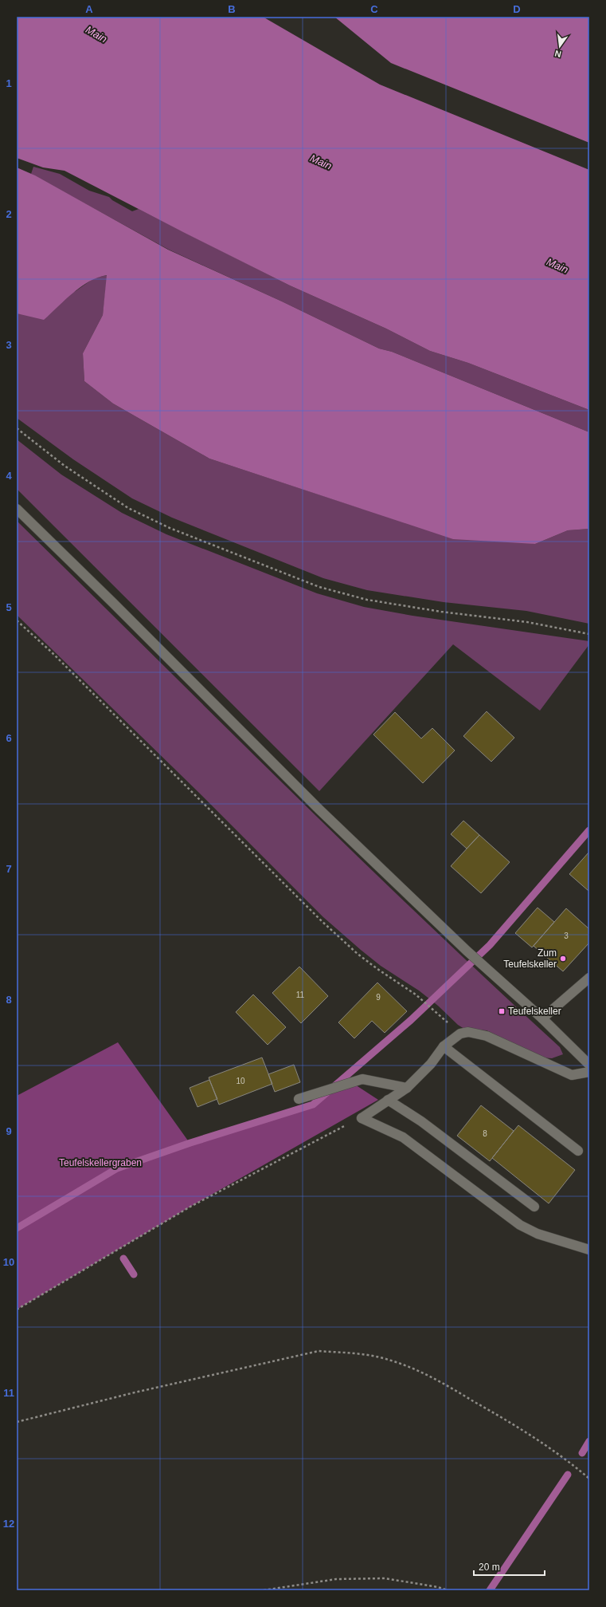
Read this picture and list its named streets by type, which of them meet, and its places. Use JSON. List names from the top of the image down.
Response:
{
  "water": ["Main"],
  "parks": ["Teufelskellergraben"],
  "places": {
    "other": ["Zum Teufelskeller"],
    "transit": ["Teufelskeller"]
  },
  "house_numbers": [
    "3",
    "11",
    "9",
    "10",
    "8"
  ],
  "scale_bar": "20 m",
  "north": "bottom",
  "grid": {
    "columns": [
      "A",
      "B",
      "C",
      "D"
    ],
    "rows": [
      "1",
      "2",
      "3",
      "4",
      "5",
      "6",
      "7",
      "8",
      "9",
      "10",
      "11",
      "12"
    ]
  }
}
